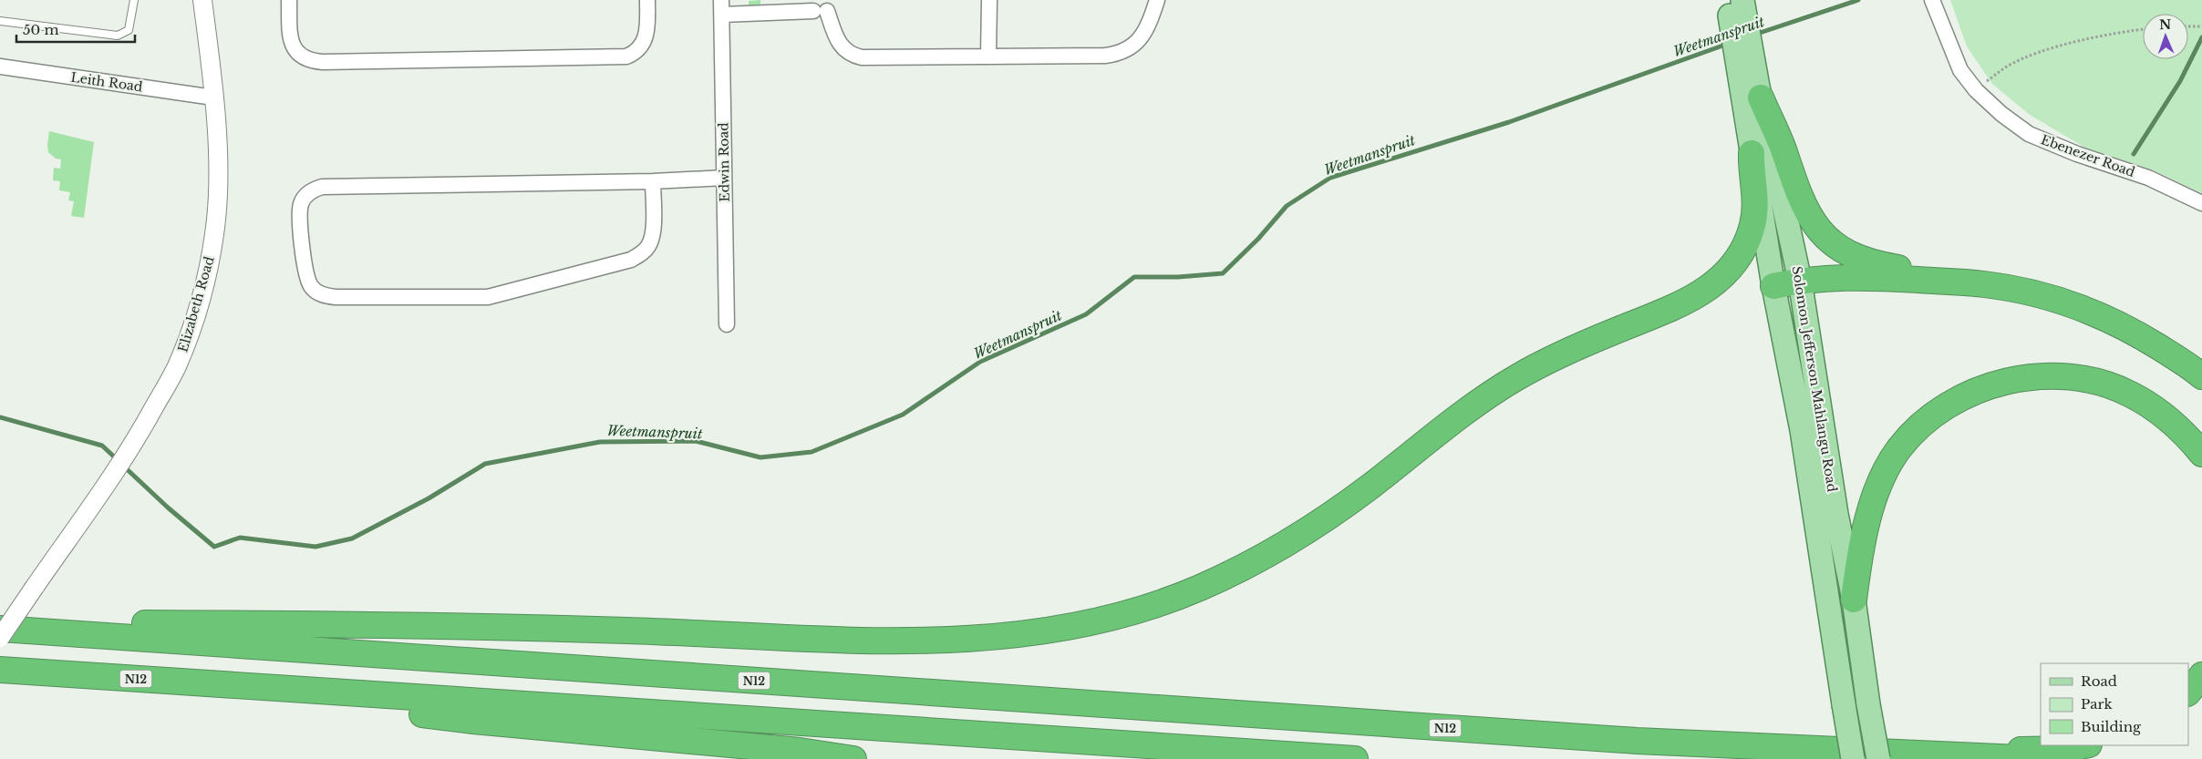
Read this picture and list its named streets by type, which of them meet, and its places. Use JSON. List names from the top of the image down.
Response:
{
  "streets": {
    "highway": ["N12"],
    "main road": ["Solomon Jefferson Mahlangu Road"],
    "street": [
      "Leith Road",
      "Ebenezer Road",
      "Edwin Road",
      "Elizabeth Road"
    ]
  },
  "crossings": [
    ["Leith Road", "Elizabeth Road"]
  ],
  "water": ["Weetmanspruit"],
  "legend": ["Road", "Park", "Building"],
  "scale_bar": "50 m",
  "north": "top"
}
